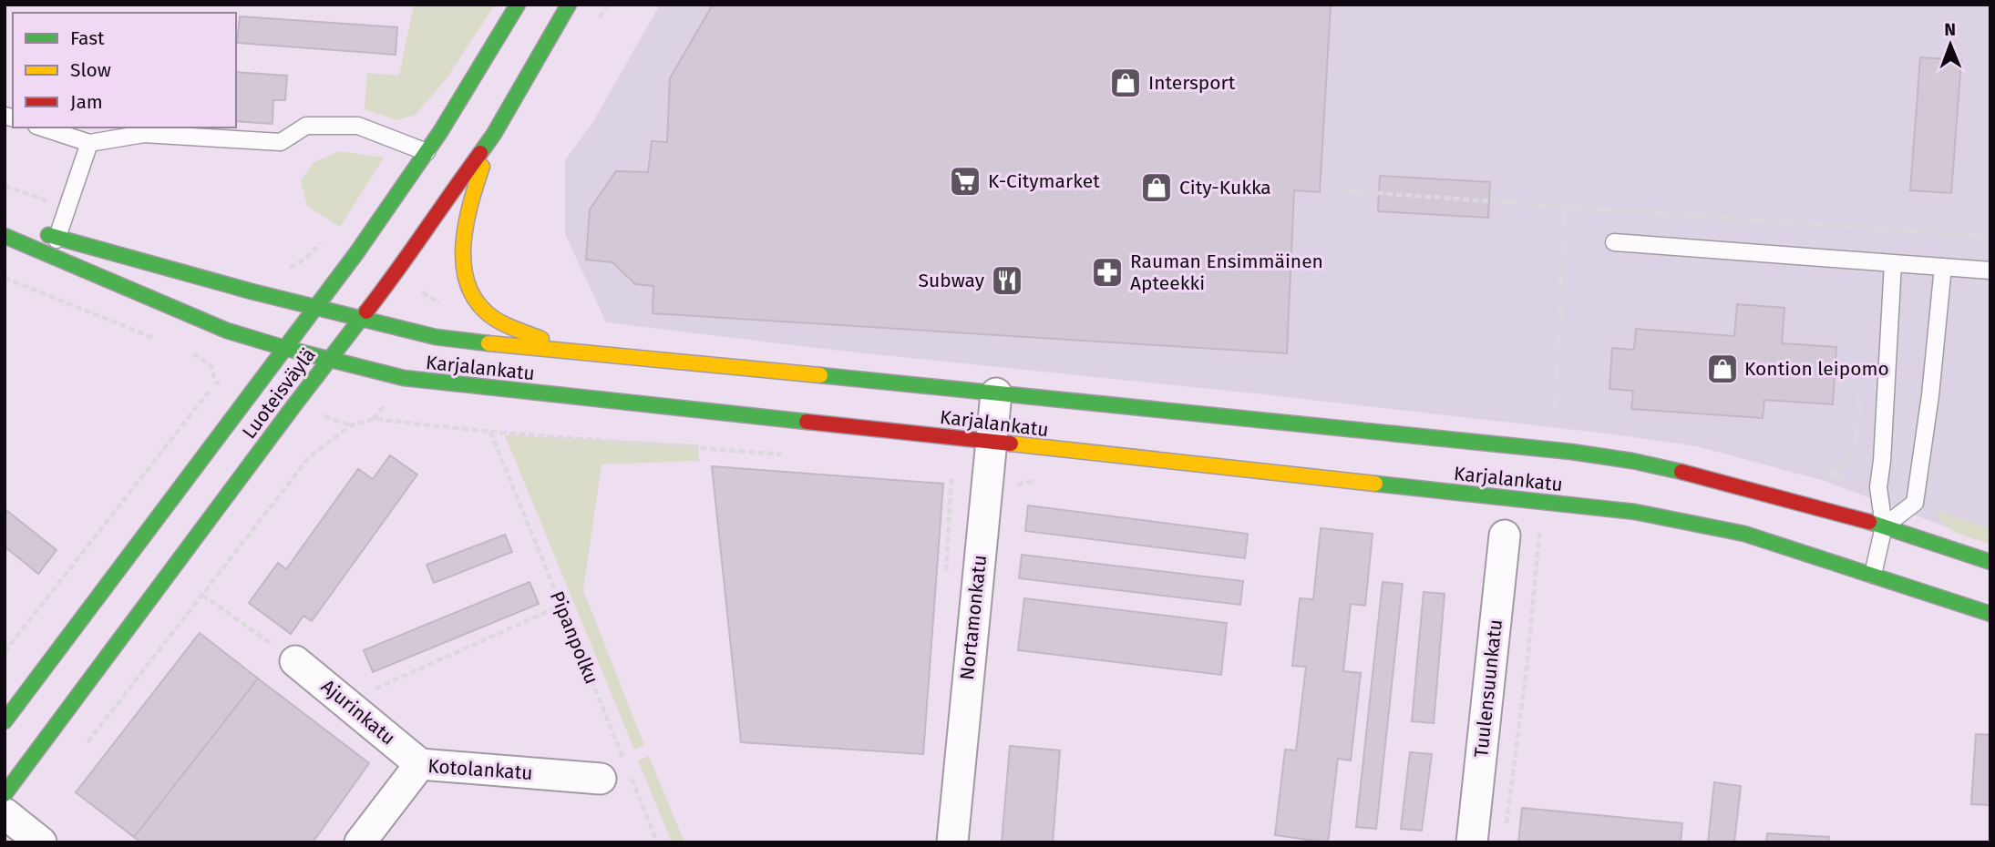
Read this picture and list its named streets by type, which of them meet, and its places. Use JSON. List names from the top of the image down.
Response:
{
  "streets": {
    "main road": ["Karjalankatu", "Luoteisväylä"],
    "street": [
      "Nortamonkatu",
      "Tuulensuunkatu",
      "Ajurinkatu",
      "Kotolankatu"
    ],
    "path": ["Pipanpolku"]
  },
  "crossings": [
    ["Karjalankatu", "Luoteisväylä"],
    ["Karjalankatu", "Nortamonkatu"],
    ["Pipanpolku", "Kotolankatu"],
    ["Ajurinkatu", "Kotolankatu"]
  ],
  "places": {
    "shop": ["Intersport", "City-Kukka", "Kontion leipomo"],
    "supermarket": ["K-Citymarket"],
    "pharmacy": ["Rauman Ensimmäinen Apteekki"],
    "restaurant": ["Subway"]
  },
  "legend": ["Fast", "Slow", "Jam"],
  "north": "top"
}
